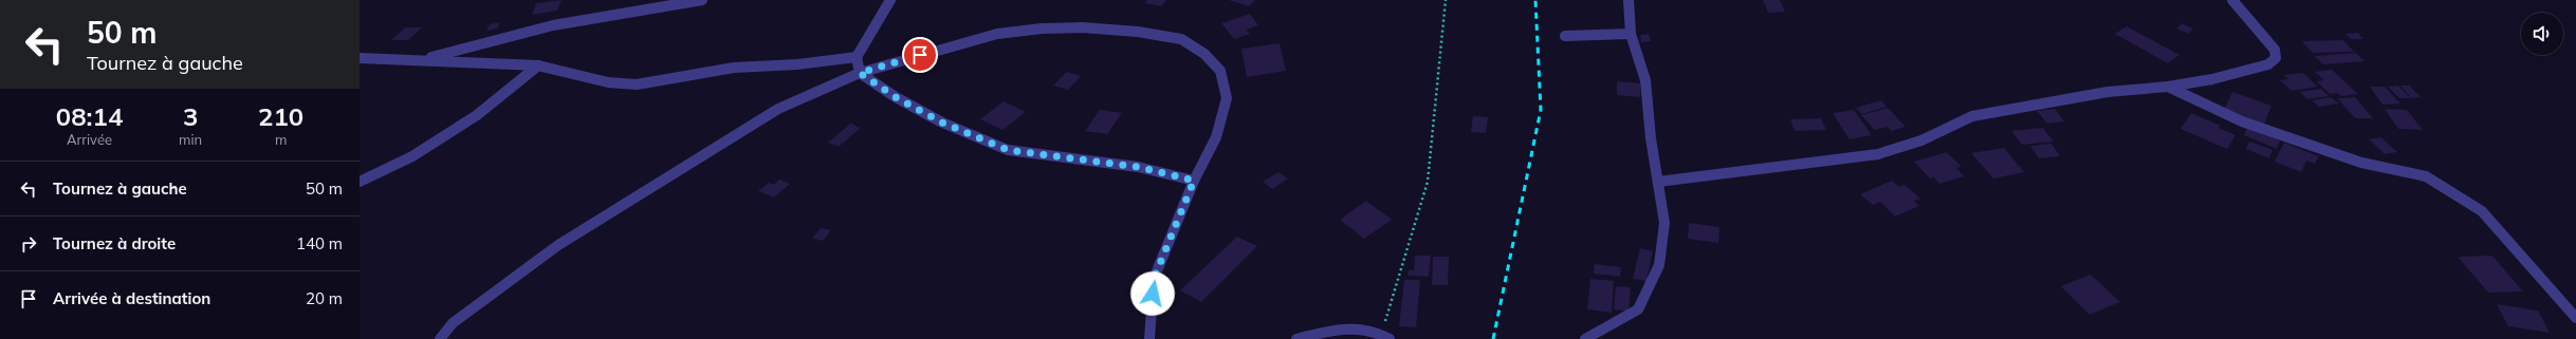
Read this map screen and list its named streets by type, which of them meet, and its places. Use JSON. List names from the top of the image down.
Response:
{
  "page": {
    "turn": ["50 m", "Tournez à gauche"],
    "eta": [
      "08:14",
      "Arrivée",
      "3",
      "min",
      "210",
      "m"
    ],
    "list": [
      {
        "name": "Tournez à gauche",
        "value": "50 m"
      },
      {
        "name": "Tournez à droite",
        "value": "140 m"
      },
      {
        "name": "Arrivée à destination",
        "value": "20 m"
      }
    ]
  }
}
